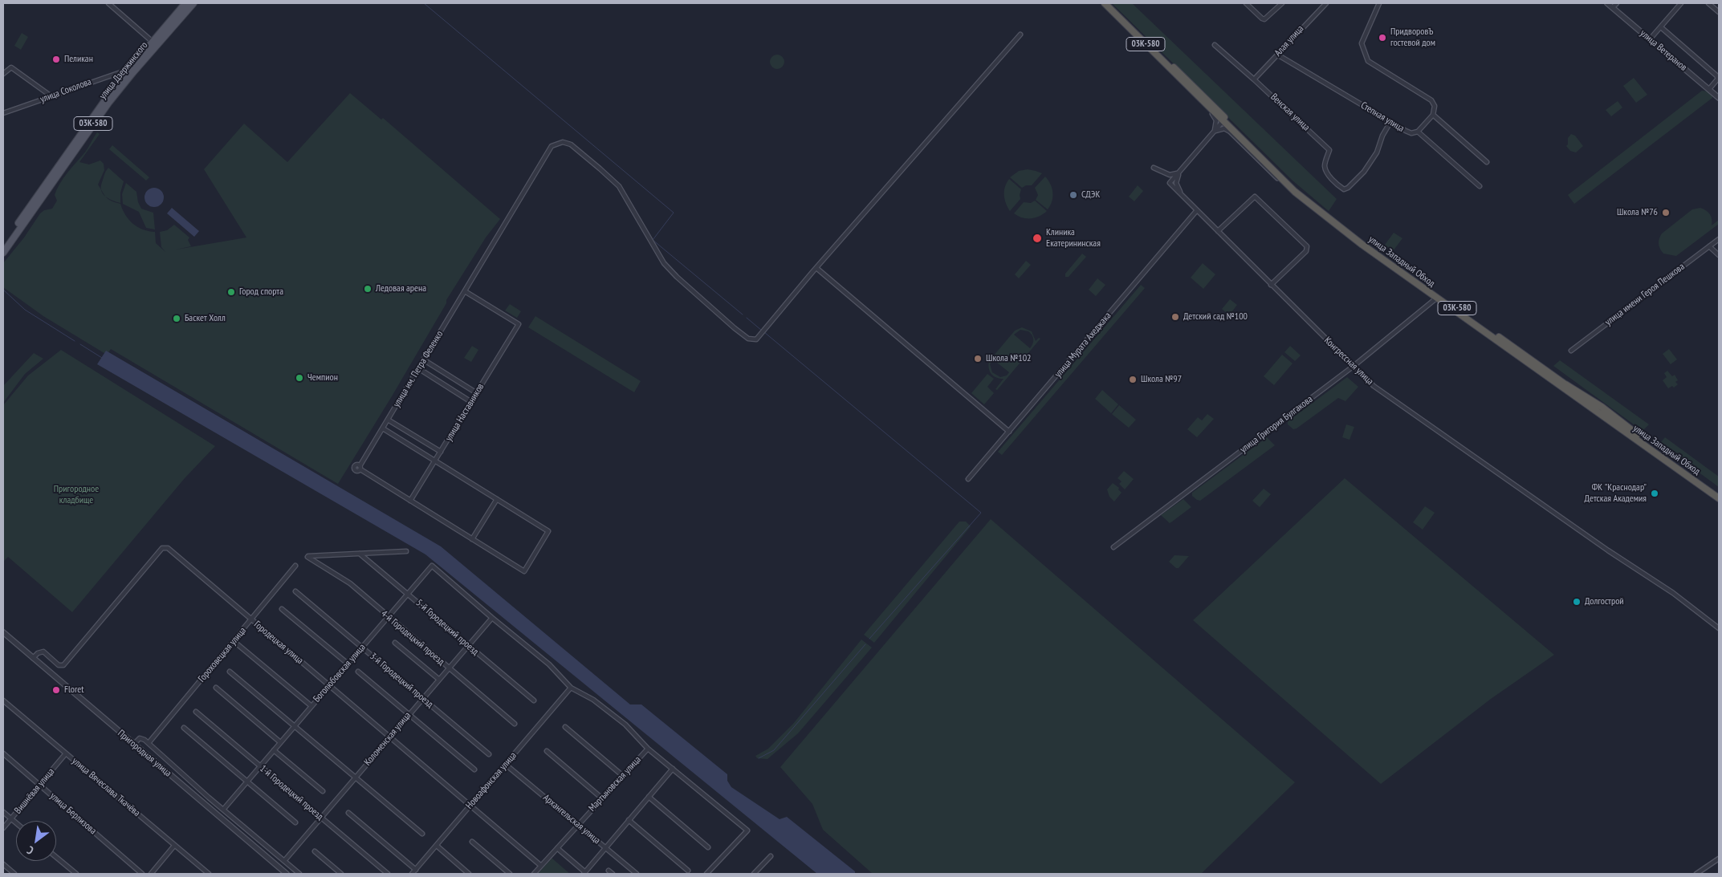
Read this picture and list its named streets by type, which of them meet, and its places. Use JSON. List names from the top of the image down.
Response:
{
  "streets": {
    "highway": ["03К-580", "улица Западный Обход"],
    "main road": ["улица Дзержинского"],
    "street": [
      "Алая улица",
      "улица Ветеранов",
      "улица Соколова",
      "Венская улица",
      "Степная улица",
      "улица имени Героя Пешкова",
      "улица Мурата Ахеджака",
      "Конгрессная улица",
      "улица им. Петра Феленко",
      "улица Наставников",
      "улица Григория Булгакова",
      "5-й Городецкий проезд",
      "4-й Городецкий проезд",
      "Городецкая улица",
      "Гороховецкая улица",
      "Боголюбовская улица",
      "3-й Городецкий проезд",
      "Коломенская улица",
      "Пригородная улица",
      "Новоафонская улица",
      "Мартыновская улица",
      "улица Вячеслава Ткачёва",
      "Вишнёвая улица",
      "1-й Городецкий проезд",
      "улица Берлизова",
      "Архангельская улица"
    ]
  },
  "crossings": [
    ["Алая улица", "Венская улица"],
    ["Алая улица", "Степная улица"],
    ["улица Дзержинского", "улица Соколова"],
    ["Венская улица", "Степная улица"],
    ["улица Западный Обход", "улица Григория Булгакова"],
    ["улица Мурата Ахеджака", "Конгрессная улица"],
    ["Конгрессная улица", "улица Григория Булгакова"],
    ["улица им. Петра Феленко", "улица Наставников"],
    ["5-й Городецкий проезд", "4-й Городецкий проезд"],
    ["5-й Городецкий проезд", "Боголюбовская улица"],
    ["5-й Городецкий проезд", "Коломенская улица"],
    ["4-й Городецкий проезд", "Боголюбовская улица"],
    ["4-й Городецкий проезд", "Коломенская улица"],
    ["Городецкая улица", "Гороховецкая улица"],
    ["Городецкая улица", "Боголюбовская улица"],
    ["Городецкая улица", "Коломенская улица"],
    ["Городецкая улица", "Пригородная улица"],
    ["Городецкая улица", "Новоафонская улица"],
    ["Городецкая улица", "Мартыновская улица"],
    ["Боголюбовская улица", "3-й Городецкий проезд"],
    ["Боголюбовская улица", "Коломенская улица"],
    ["Боголюбовская улица", "1-й Городецкий проезд"],
    ["3-й Городецкий проезд", "Коломенская улица"],
    ["Коломенская улица", "1-й Городецкий проезд"],
    ["Новоафонская улица", "Архангельская улица"],
    ["Мартыновская улица", "Архангельская улица"],
    ["улица Вячеслава Ткачёва", "Вишнёвая улица"],
    ["Вишнёвая улица", "улица Берлизова"]
  ],
  "parks": ["Пригородное кладбище"],
  "places": [
    "ПридворовЪ гостевой дом",
    "Пеликан",
    "СДЭК",
    "Школа №76",
    "Клиника Екатерининская",
    "Ледовая арена",
    "Город спорта",
    "Детский сад №100",
    "Баскет Холл",
    "Школа №102",
    "Чемпион",
    "Школа №97",
    "ФК \"Краснодар\" Детская Академия",
    "Долгострой",
    "Floret"
  ],
  "north": "bottom left"
}
